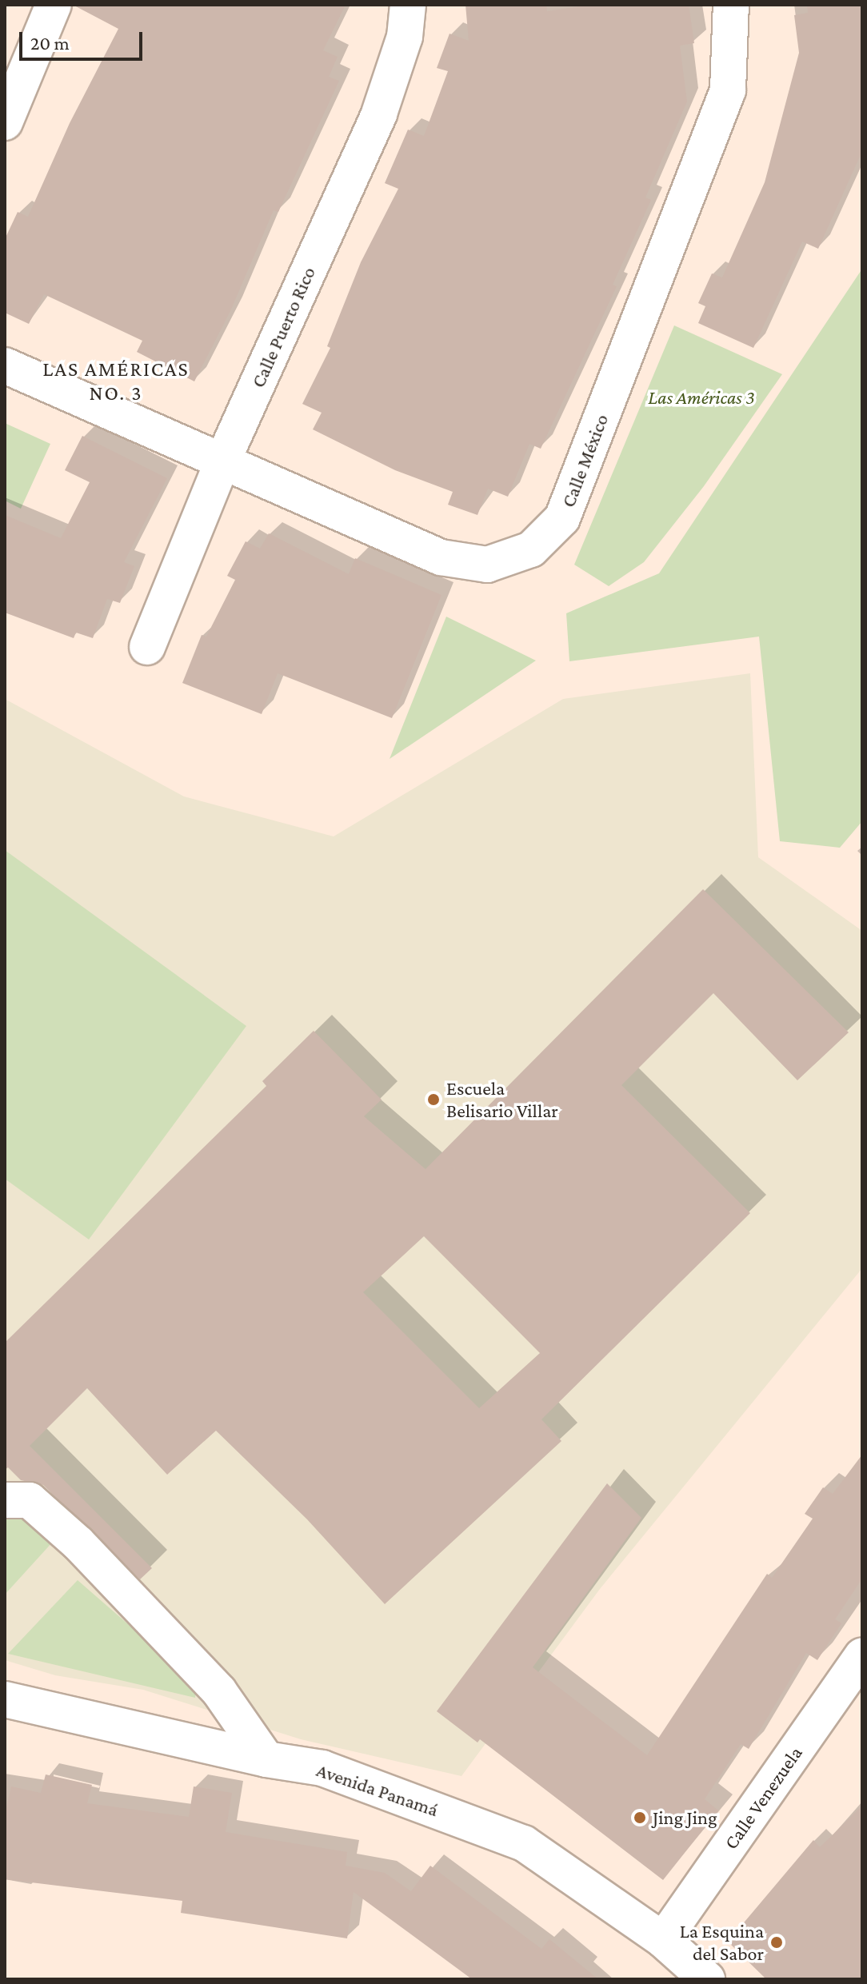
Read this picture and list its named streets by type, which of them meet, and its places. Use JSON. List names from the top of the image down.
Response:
{
  "streets": {
    "street": [
      "Calle Puerto Rico",
      "Calle México",
      "Avenida Panamá",
      "Calle Venezuela"
    ]
  },
  "crossings": [
    ["Calle Puerto Rico", "Calle México"],
    ["Avenida Panamá", "Calle Venezuela"]
  ],
  "districts": ["LAS AMÉRICAS NO. 3"],
  "parks": ["Las Américas 3"],
  "places": ["Escuela Belisario Villar", "Jing Jing", "La Esquina del Sabor"],
  "scale_bar": "20 m"
}
